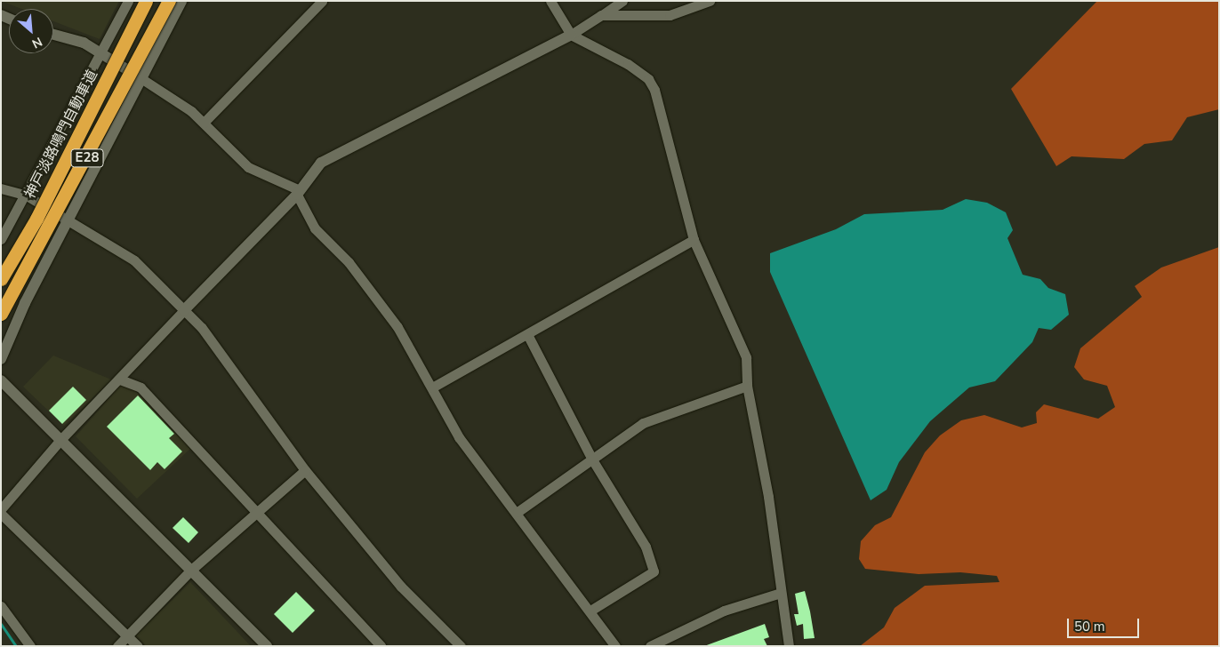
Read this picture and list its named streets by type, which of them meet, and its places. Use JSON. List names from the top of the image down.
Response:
{
  "streets": {
    "highway": ["神戸淡路鳴門自動車道", "E28"]
  },
  "scale_bar": "50 m",
  "north": "bottom right"
}
